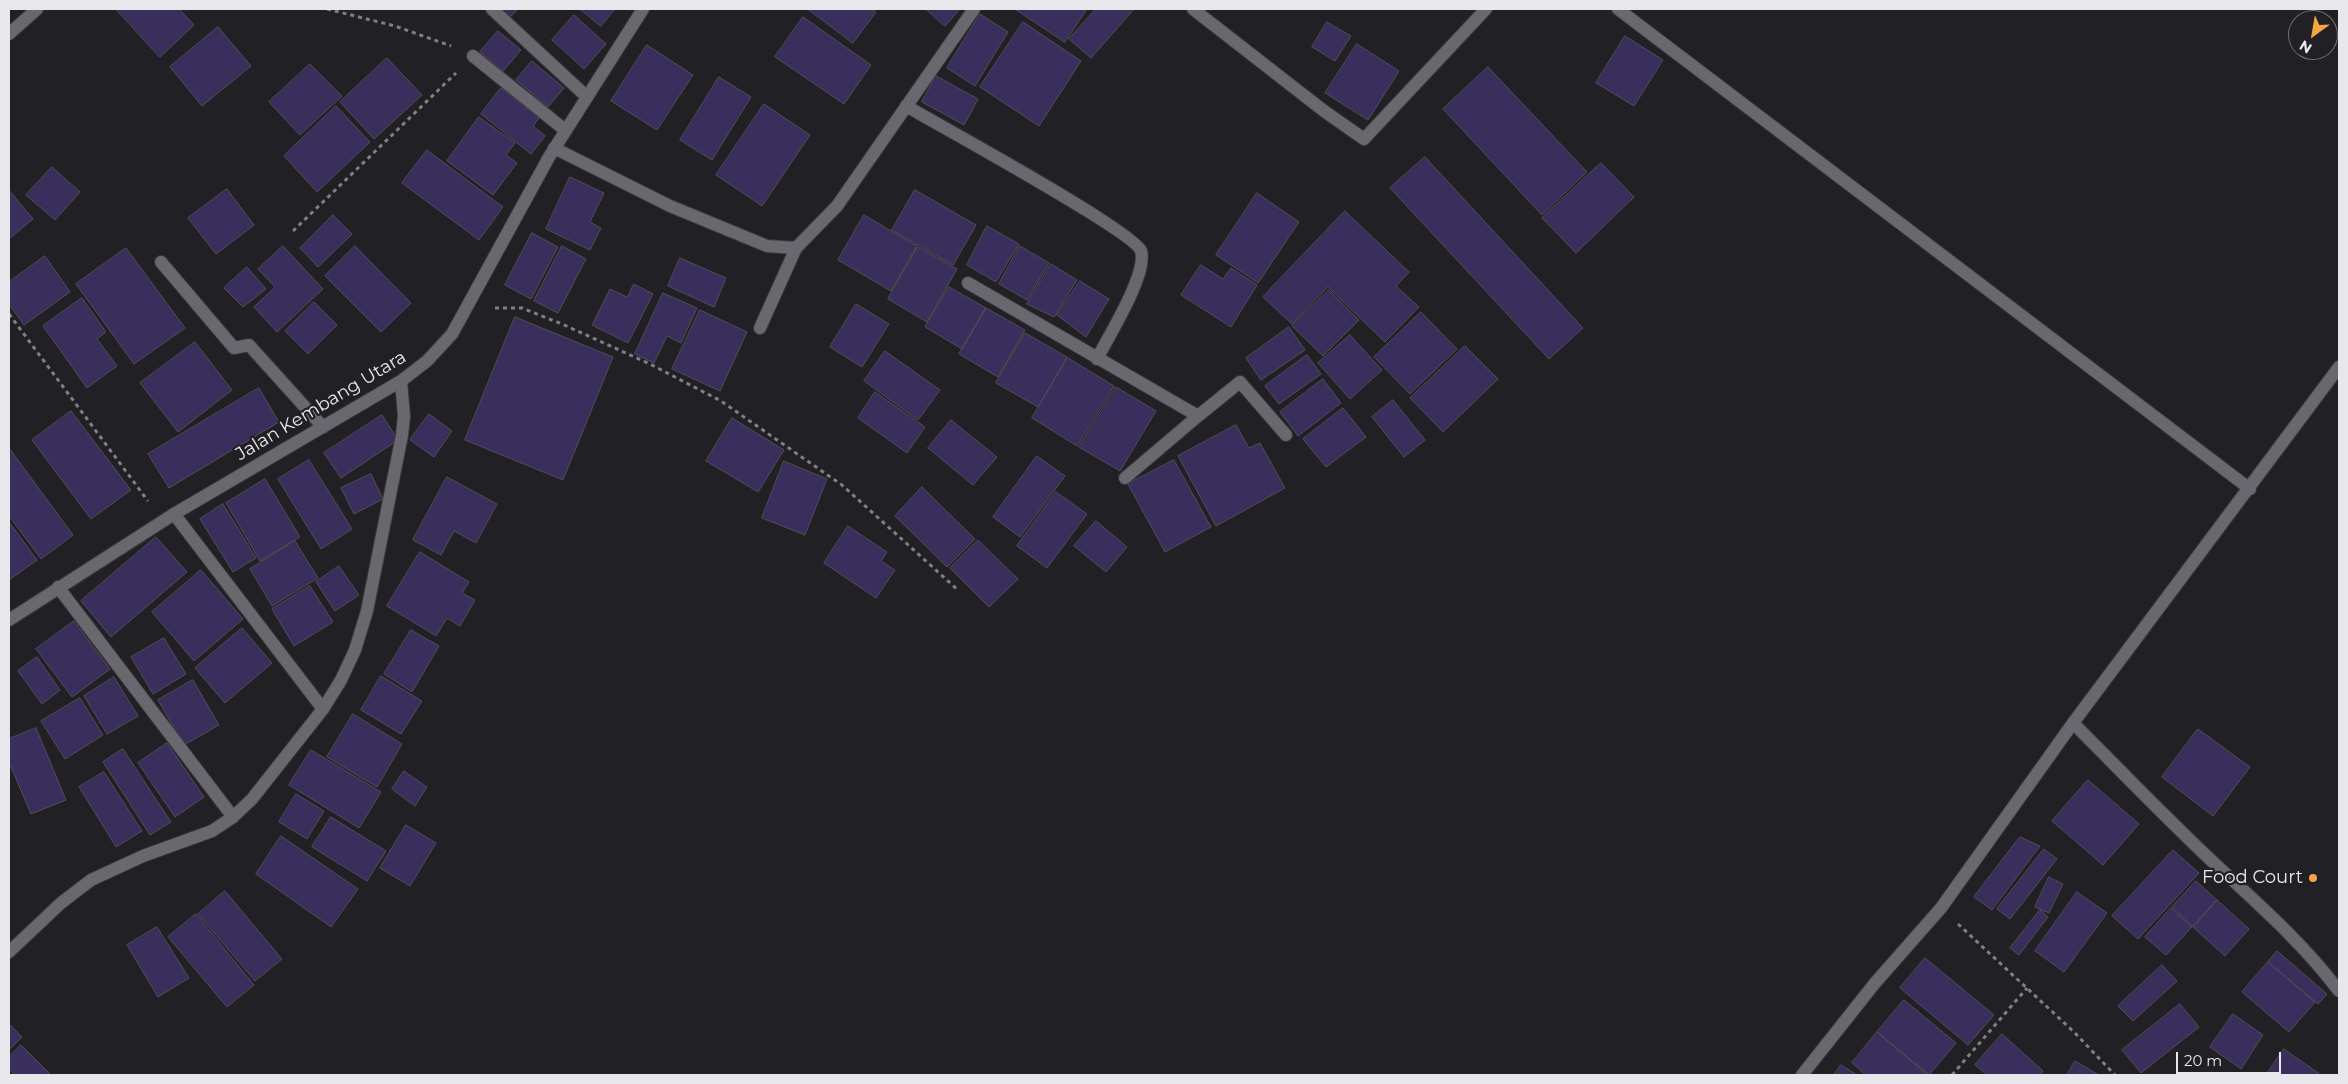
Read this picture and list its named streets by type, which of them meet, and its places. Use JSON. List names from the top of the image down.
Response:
{
  "streets": {
    "street": ["Jalan Kembang Utara"]
  },
  "places": ["Food Court"],
  "scale_bar": "20 m",
  "north": "bottom left"
}
